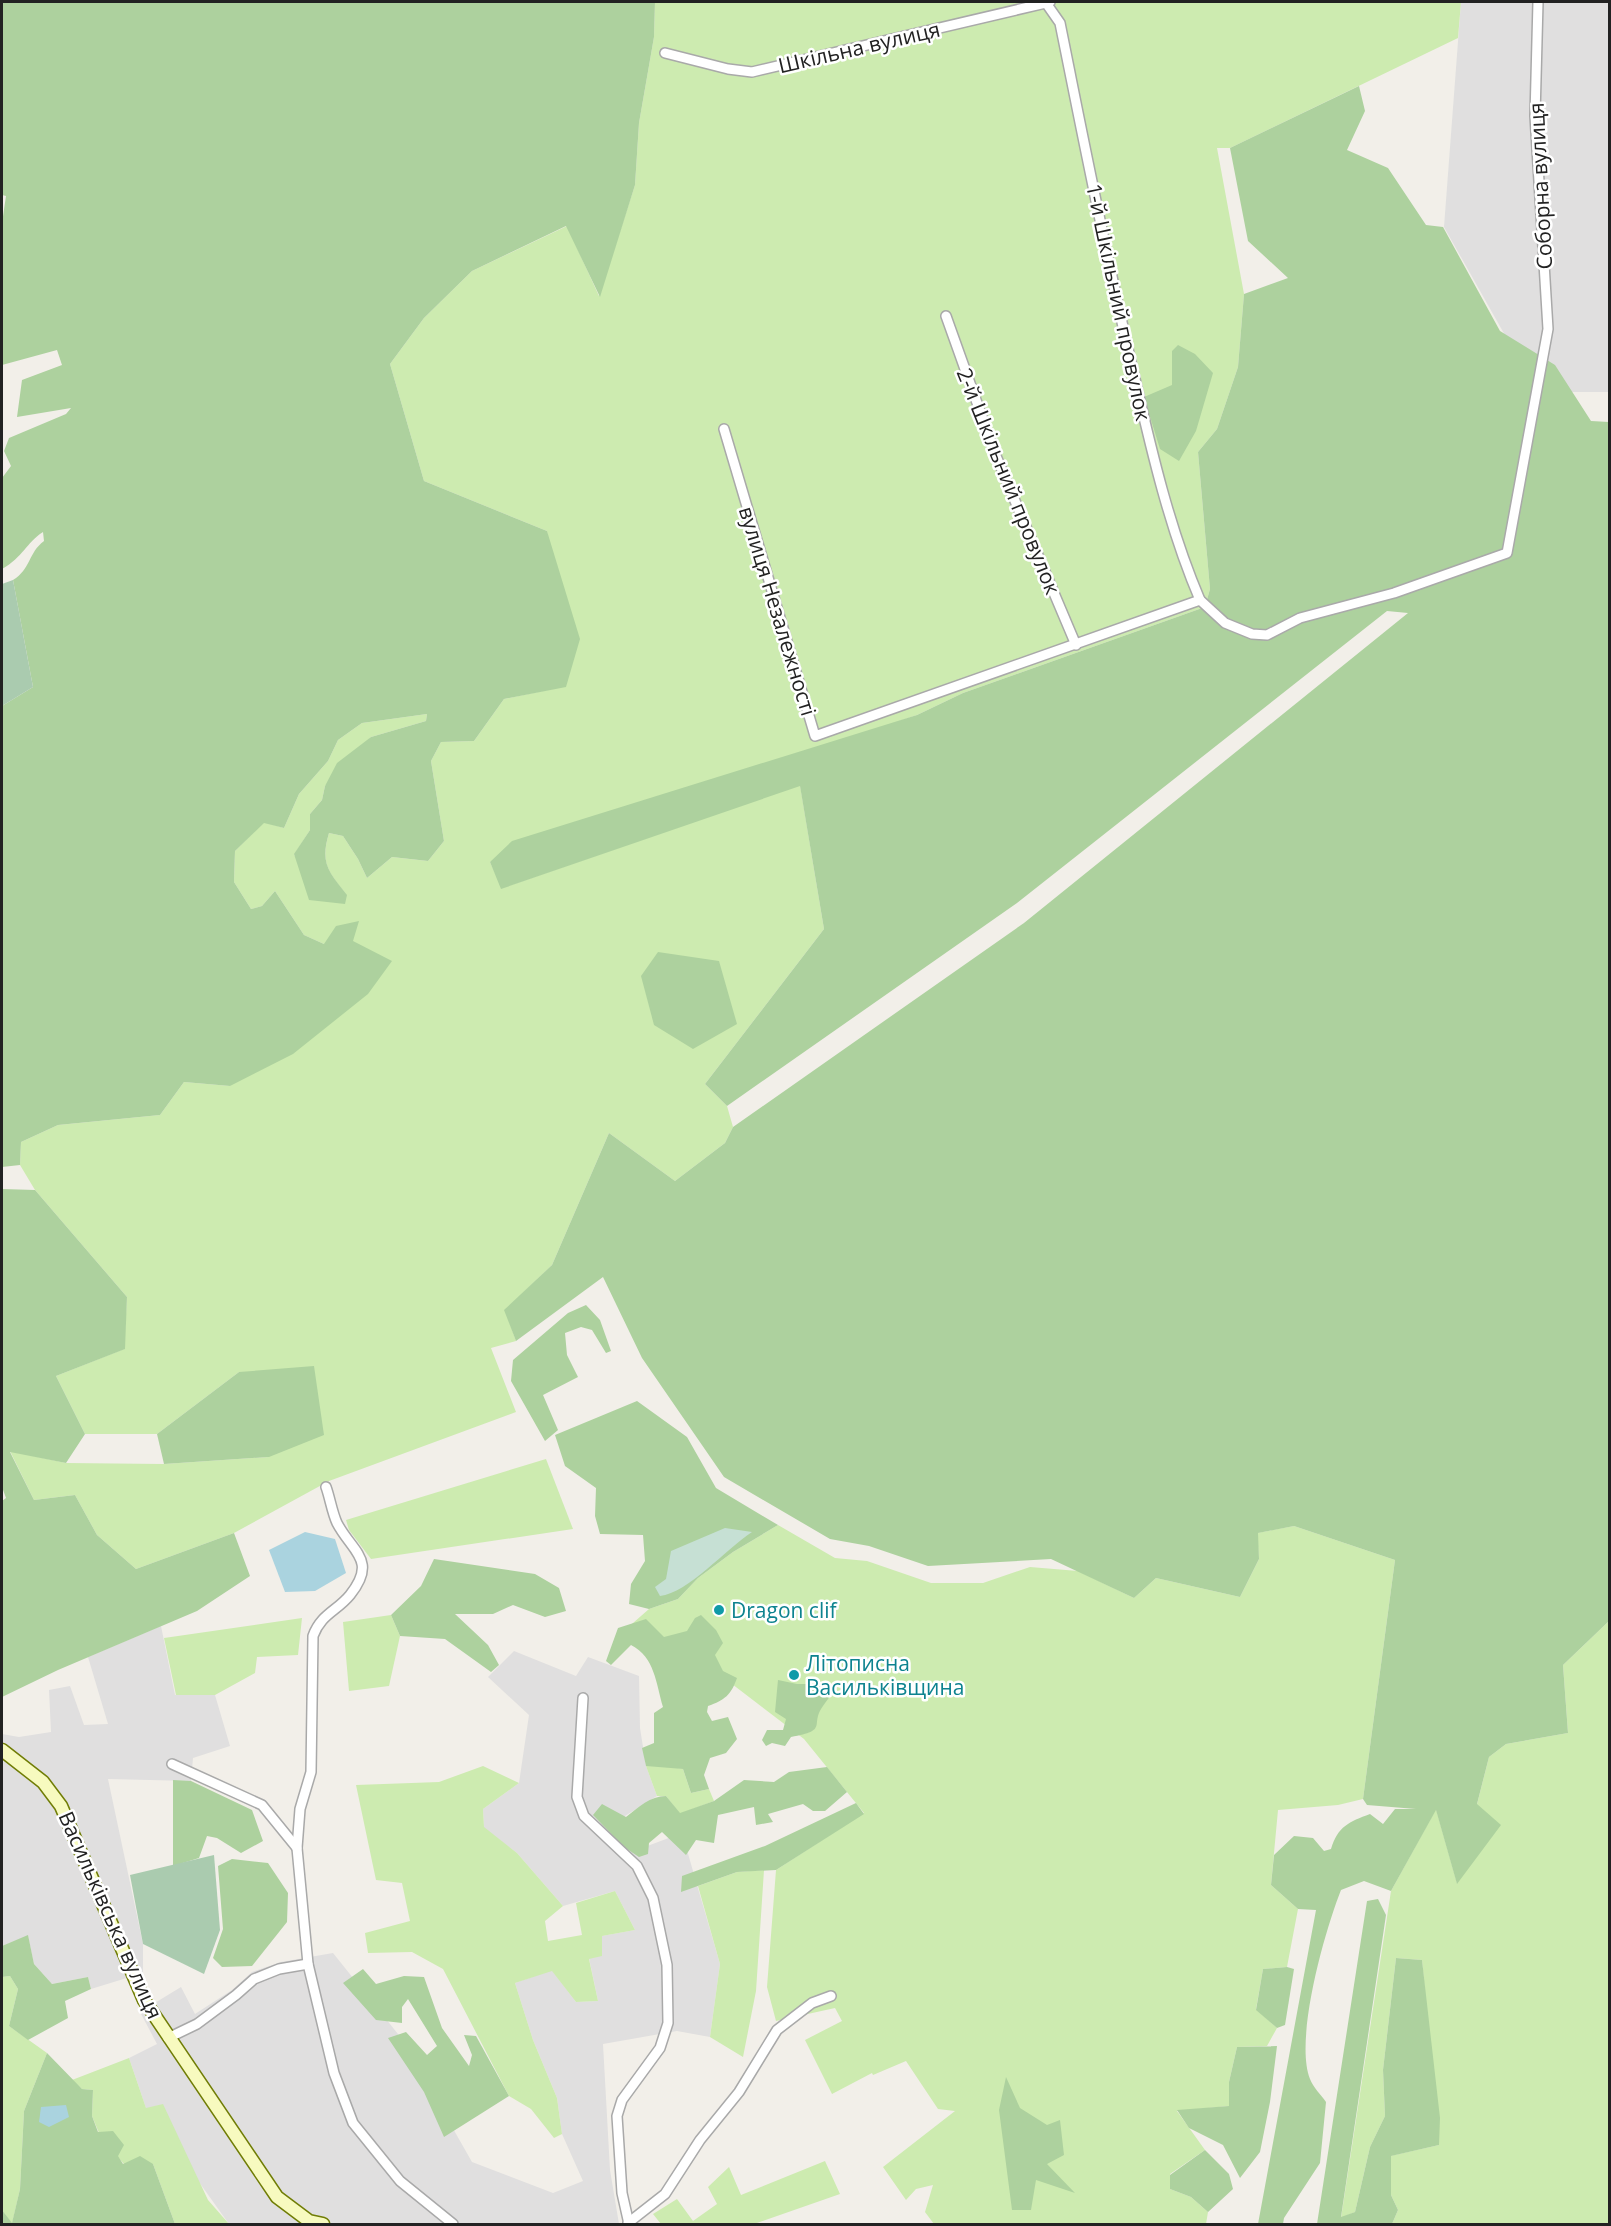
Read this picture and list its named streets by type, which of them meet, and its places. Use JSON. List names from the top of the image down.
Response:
{
  "streets": {
    "street": [
      "Шкільна вулиця",
      "Соборна вулиця",
      "1-й Шкільний провулок",
      "2-й Шкільний провулок",
      "вулиця Незалежності",
      "Васильківська вулиця"
    ]
  },
  "crossings": [
    ["Шкільна вулиця", "1-й Шкільний провулок"],
    ["Соборна вулиця", "1-й Шкільний провулок"],
    ["2-й Шкільний провулок", "вулиця Незалежності"]
  ],
  "places": ["Dragon clif", "Літописна Васильківщина"]
}
